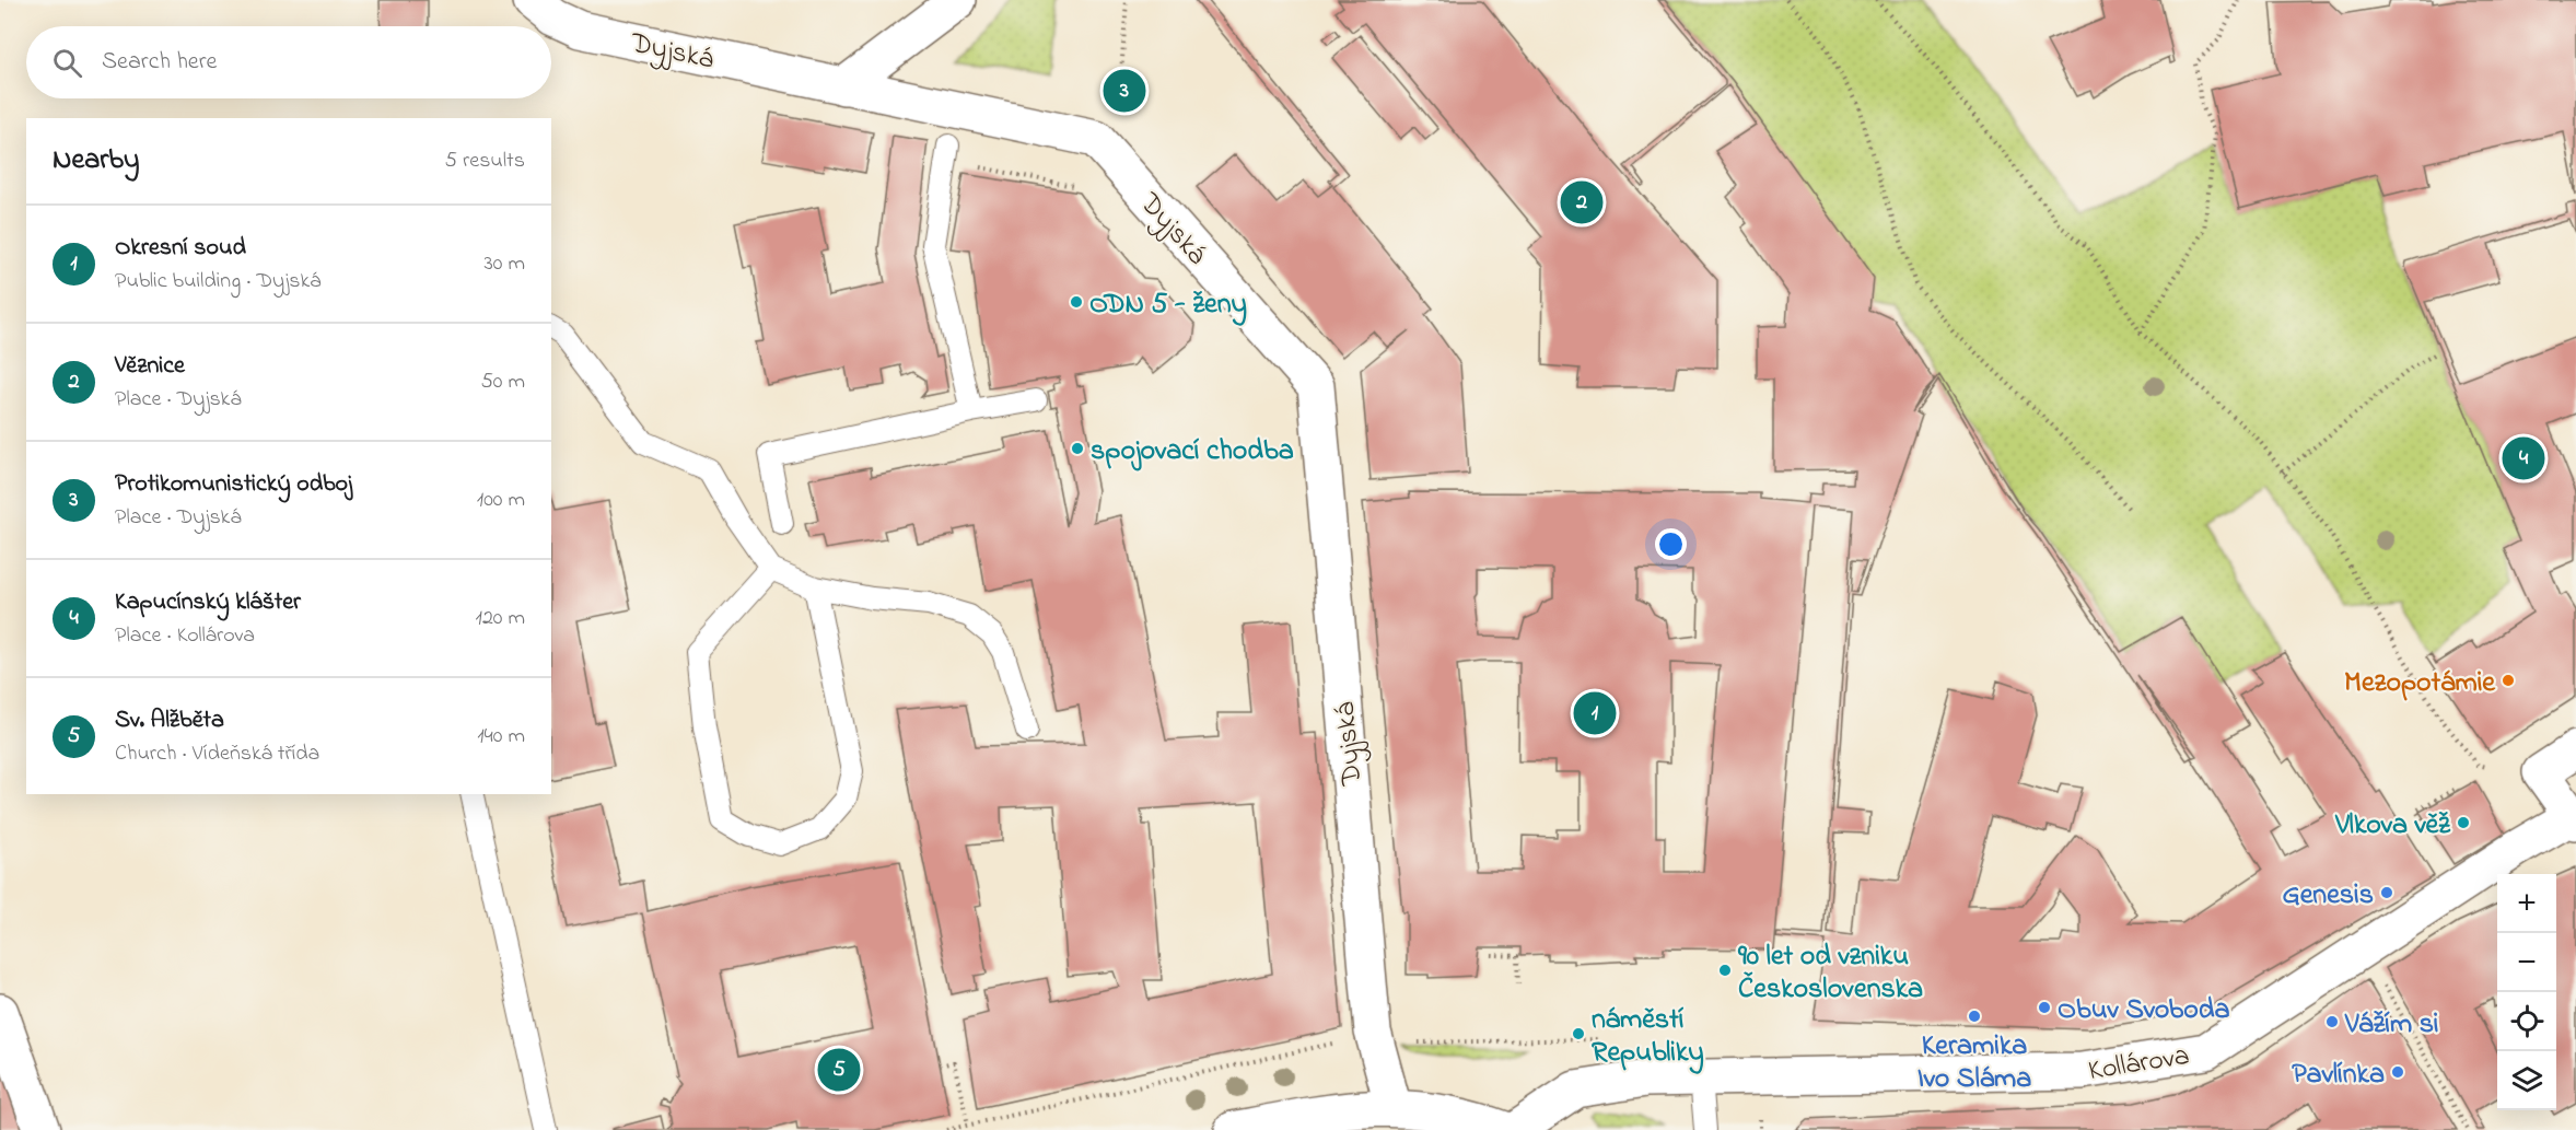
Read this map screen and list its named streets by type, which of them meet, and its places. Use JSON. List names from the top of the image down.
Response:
{
  "streets": {
    "street": ["Dyjská", "Kollárova"]
  },
  "places": [
    "ODN 5 - ženy",
    "spojovací chodba",
    "Mezopotámie",
    "Vlkova věž",
    "Genesis",
    "90 let od vzniku Československa",
    "Obuv Svoboda",
    "Keramika Ivo Sláma",
    "Vážím si",
    "náměstí Republiky",
    "Pavlínka"
  ],
  "page": {
    "search": "Search here",
    "pins": [
      "3",
      "2",
      "4",
      "1",
      "5"
    ],
    "heading": ["Nearby", "5 results"],
    "list": [
      {
        "mark": "1",
        "name": "Okresní soud",
        "note": "Public building · Dyjská",
        "value": "30 m"
      },
      {
        "mark": "2",
        "name": "Věznice",
        "note": "Place · Dyjská",
        "value": "50 m"
      },
      {
        "mark": "3",
        "name": "Protikomunistický odboj",
        "note": "Place · Dyjská",
        "value": "100 m"
      },
      {
        "mark": "4",
        "name": "Kapucínský klášter",
        "note": "Place · Kollárova",
        "value": "120 m"
      },
      {
        "mark": "5",
        "name": "Sv. Alžběta",
        "note": "Church · Vídeňská třída",
        "value": "140 m"
      }
    ],
    "map_buttons": ["+", "−"]
  }
}
